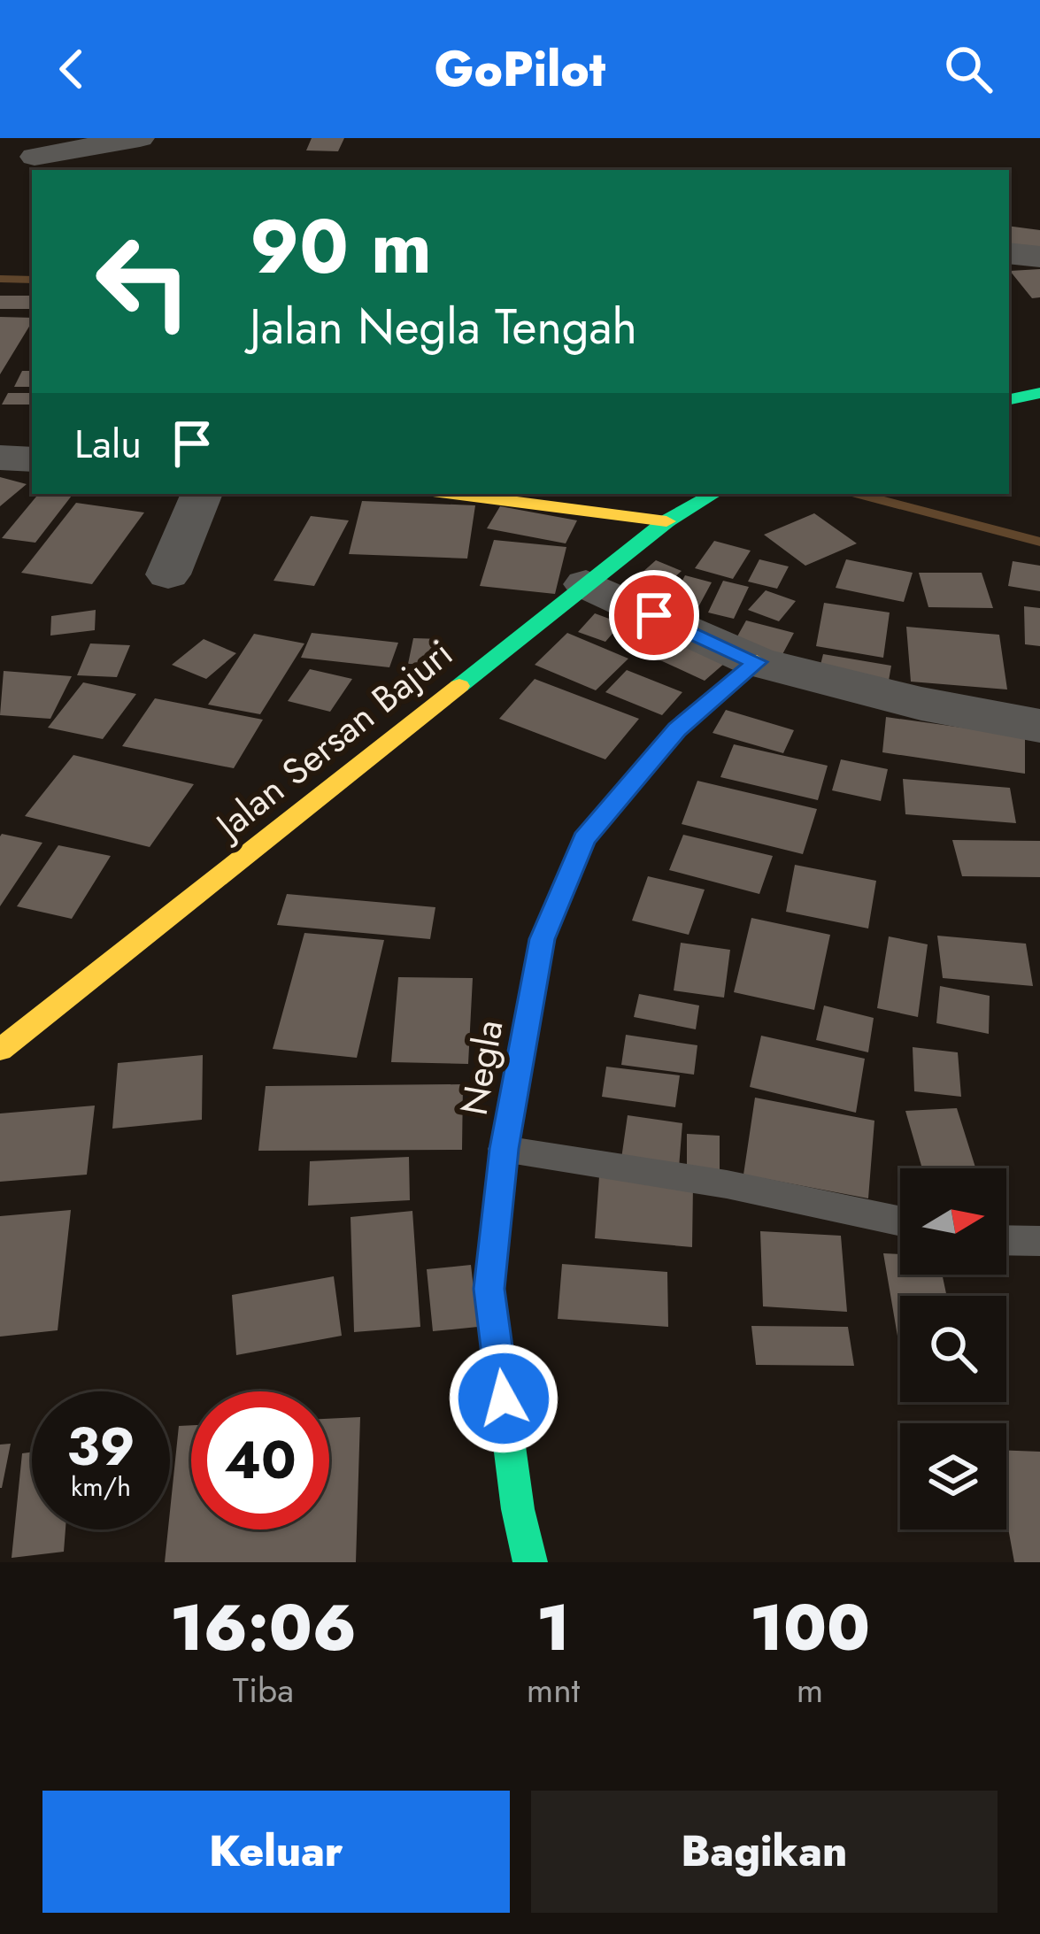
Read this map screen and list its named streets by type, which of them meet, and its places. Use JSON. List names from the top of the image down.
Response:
{
  "streets": {
    "street": ["Jalan Sersan Bajuri", "Negla"]
  },
  "north": "right",
  "page": {
    "header": "GoPilot",
    "turn": ["90 m", "Jalan Negla Tengah"],
    "then": "Lalu",
    "speed": "39 km/h",
    "limit": "40",
    "eta": [
      "16:06",
      "Tiba",
      "1",
      "mnt",
      "100",
      "m"
    ],
    "buttons": ["Keluar", "Bagikan"]
  }
}
